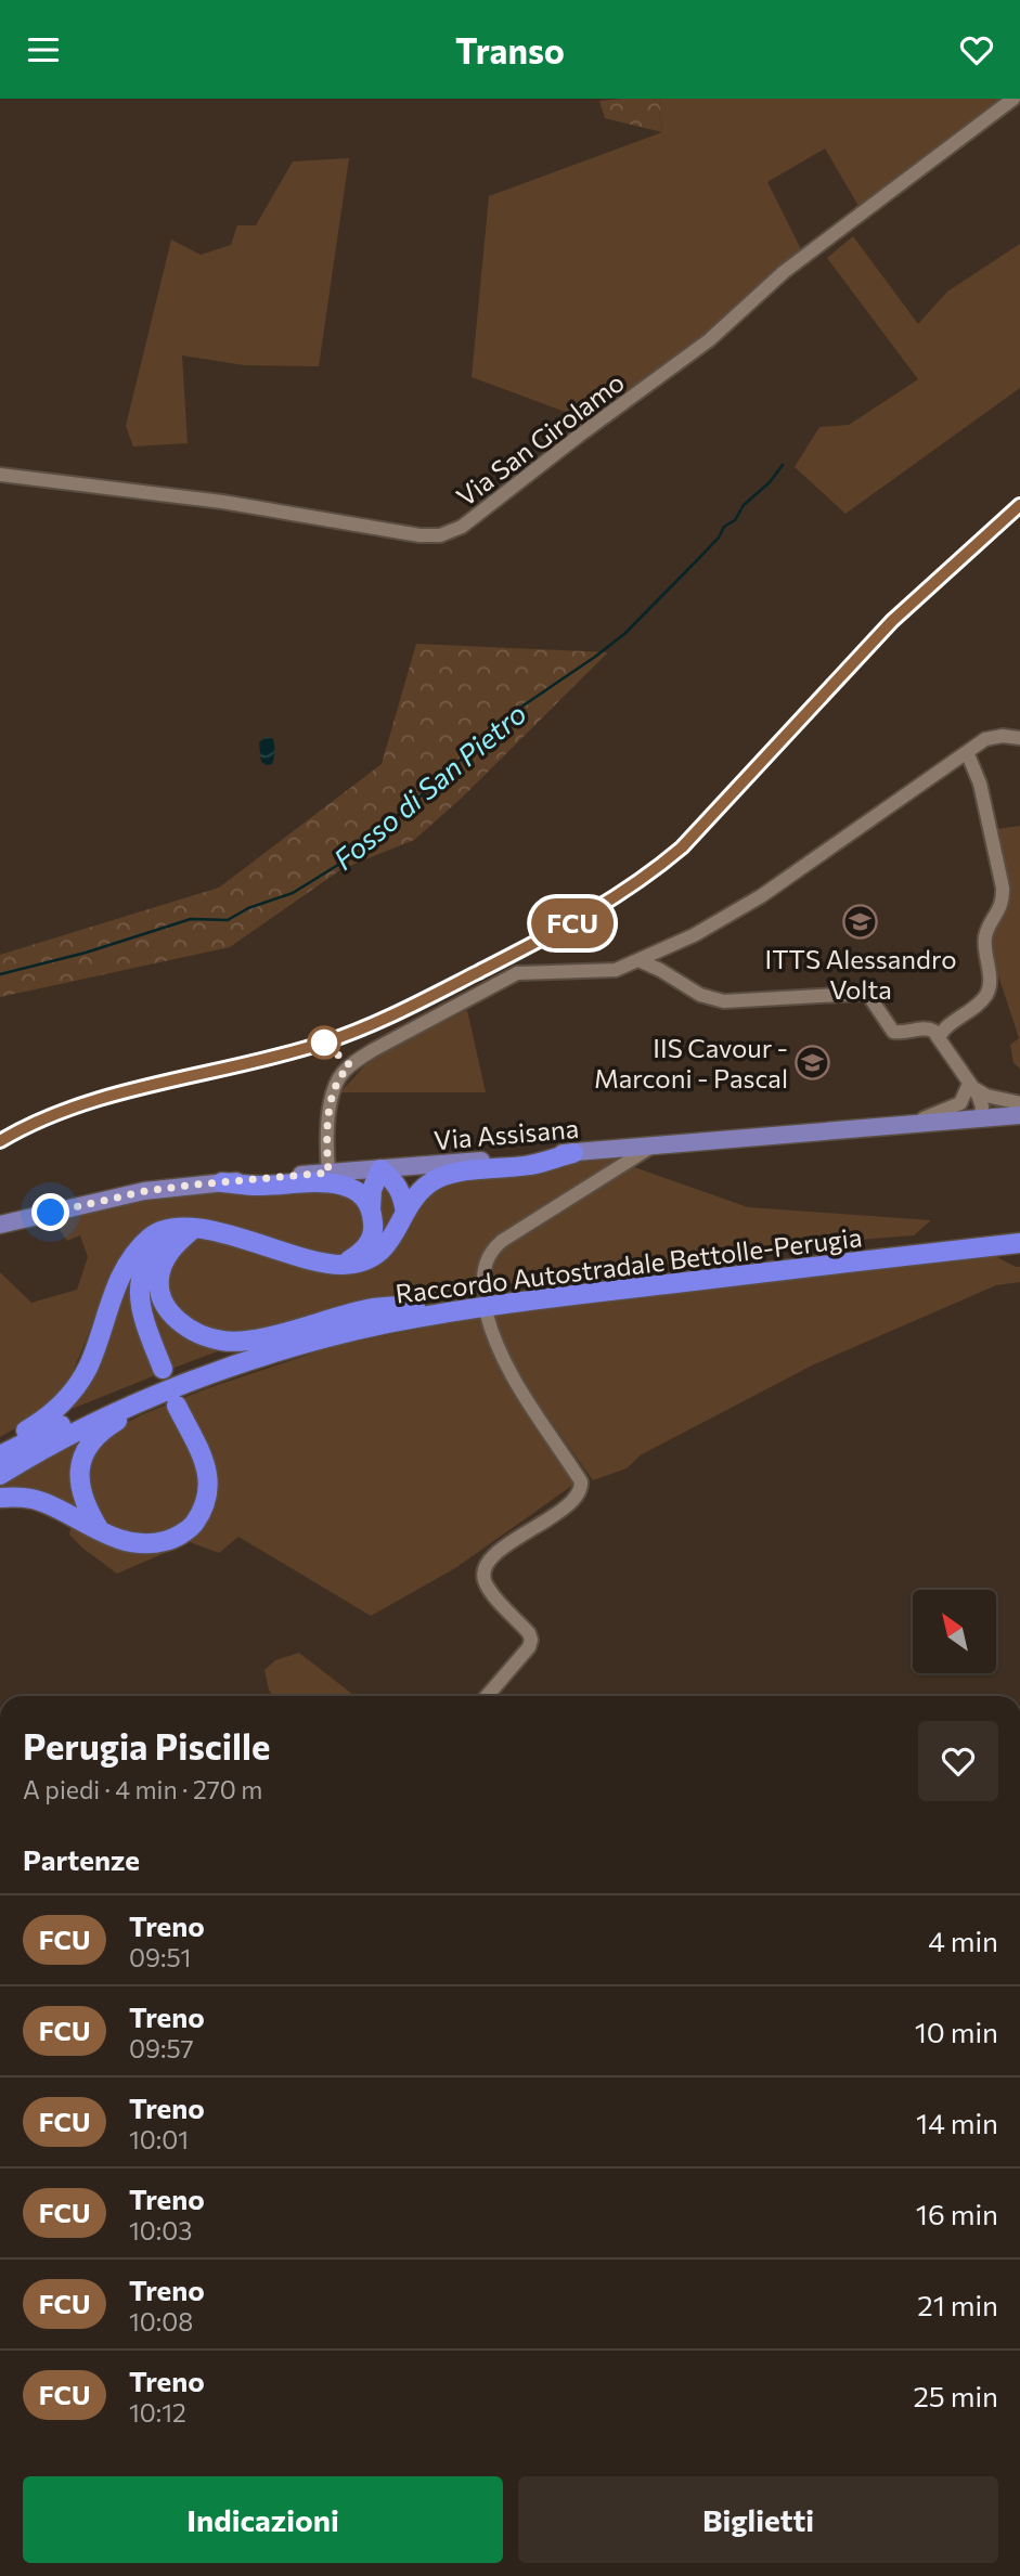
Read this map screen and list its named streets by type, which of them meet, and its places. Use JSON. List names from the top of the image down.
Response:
{
  "streets": {
    "highway": ["Raccordo Autostradale Bettolle-Perugia"],
    "main road": ["Via Assisana"],
    "street": ["Via San Girolamo"]
  },
  "water": ["Fosso di San Pietro"],
  "places": {
    "school or university": ["ITTS Alessandro Volta", "IIS Cavour - Marconi - Pascal"]
  },
  "north": "top left",
  "page": {
    "header": "Transo",
    "on_map": "FCU",
    "heading": [
      ["Perugia Piscille", "A piedi · 4 min · 270 m"],
      "Partenze"
    ],
    "list": [
      {
        "mark": "FCU",
        "name": "Treno",
        "note": "09:51",
        "value": "4 min"
      },
      {
        "mark": "FCU",
        "name": "Treno",
        "note": "09:57",
        "value": "10 min"
      },
      {
        "mark": "FCU",
        "name": "Treno",
        "note": "10:01",
        "value": "14 min"
      },
      {
        "mark": "FCU",
        "name": "Treno",
        "note": "10:03",
        "value": "16 min"
      },
      {
        "mark": "FCU",
        "name": "Treno",
        "note": "10:08",
        "value": "21 min"
      },
      {
        "mark": "FCU",
        "name": "Treno",
        "note": "10:12",
        "value": "25 min"
      }
    ],
    "buttons": ["Indicazioni", "Biglietti"]
  }
}
